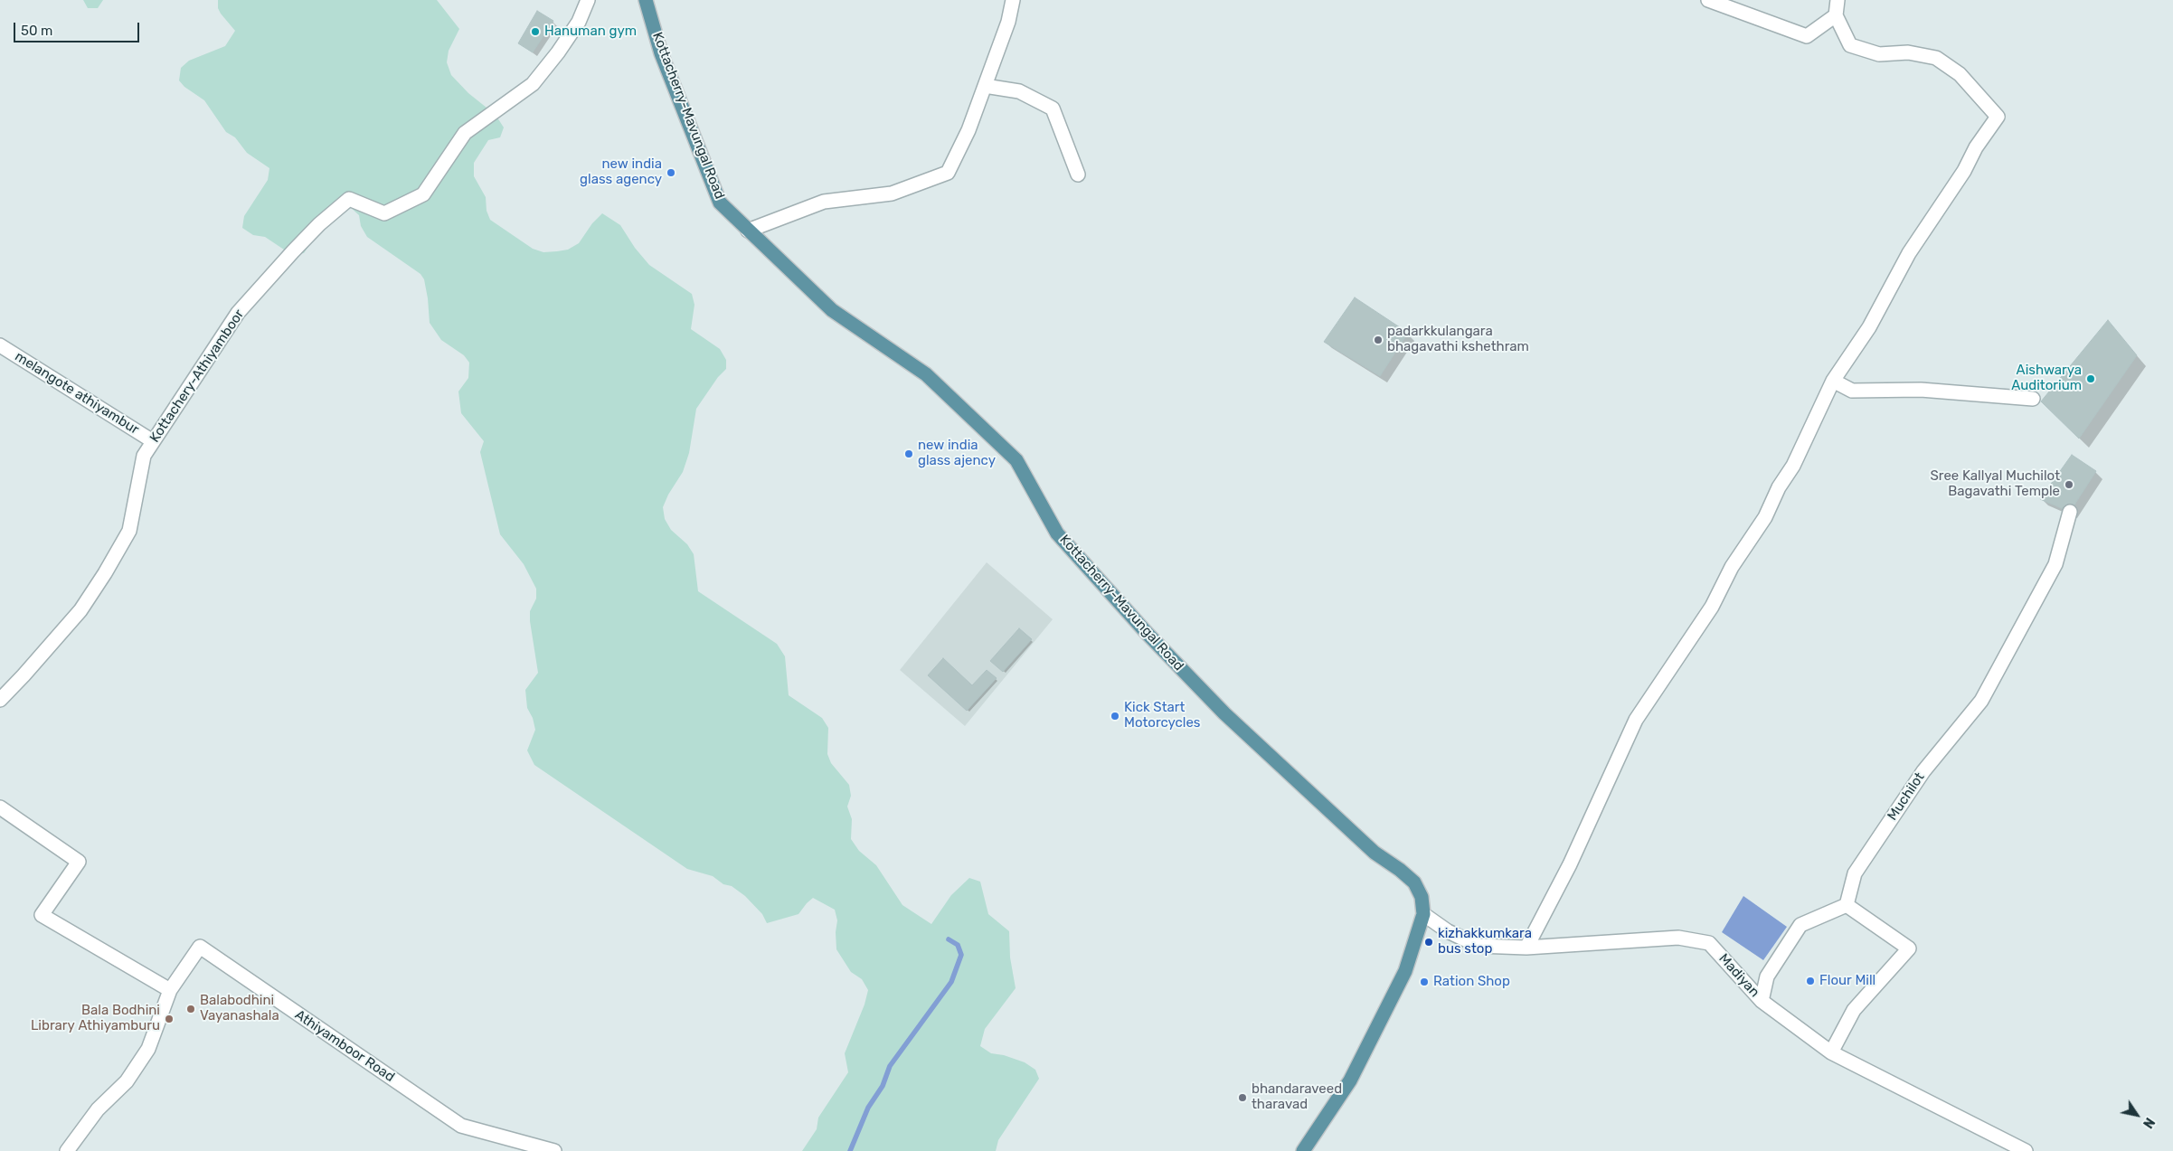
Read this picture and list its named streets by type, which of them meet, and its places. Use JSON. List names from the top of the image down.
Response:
{
  "streets": {
    "main road": ["Kottacherry-Mavungal Road"],
    "street": [
      "Kottachery-Athiyamboor",
      "melangote athiyambur",
      "Muchilot",
      "Madiyan",
      "Athiyamboor Road"
    ]
  },
  "crossings": [
    ["Kottacherry-Mavungal Road", "Madiyan"],
    ["Kottachery-Athiyamboor", "melangote athiyambur"]
  ],
  "places": [
    "Hanuman gym",
    "new india glass agency",
    "padarkkulangara bhagavathi kshethram",
    "Aishwarya Auditorium",
    "new india glass ajency",
    "Sree Kallyal Muchilot Bagavathi Temple",
    "Kick Start Motorcycles",
    "kizhakkumkara bus stop",
    "Flour Mill",
    "Ration Shop",
    "Balabodhini Vayanashala",
    "Bala Bodhini Library Athiyamburu",
    "bhandaraveed tharavad"
  ],
  "scale_bar": "50 m",
  "north": "bottom right"
}
